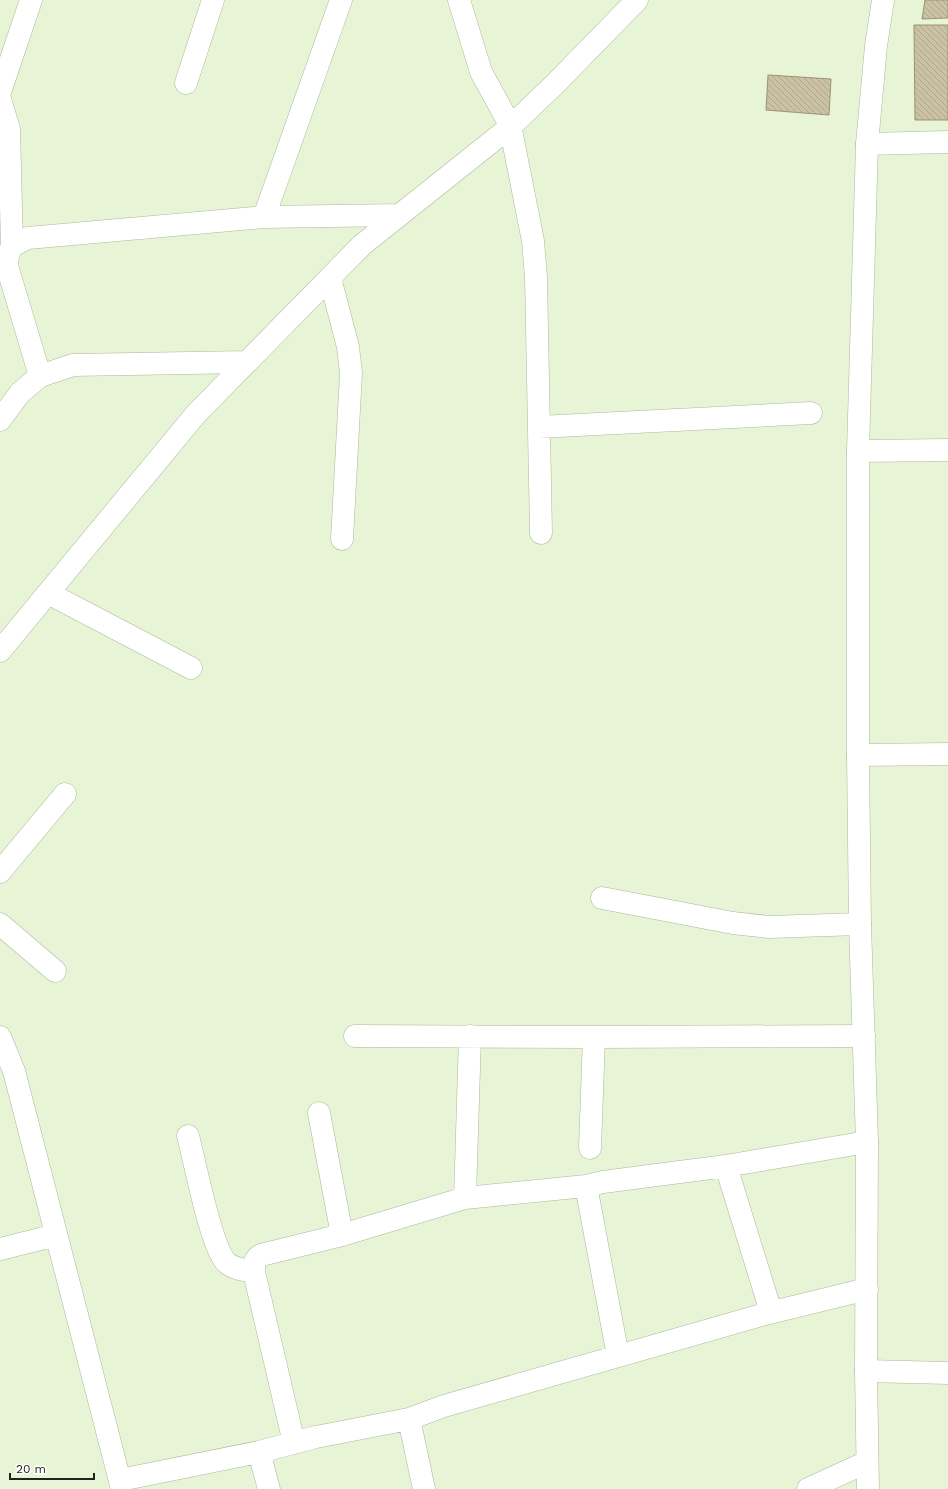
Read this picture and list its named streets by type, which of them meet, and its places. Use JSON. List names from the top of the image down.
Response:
{
  "scale_bar": "20 m"
}
